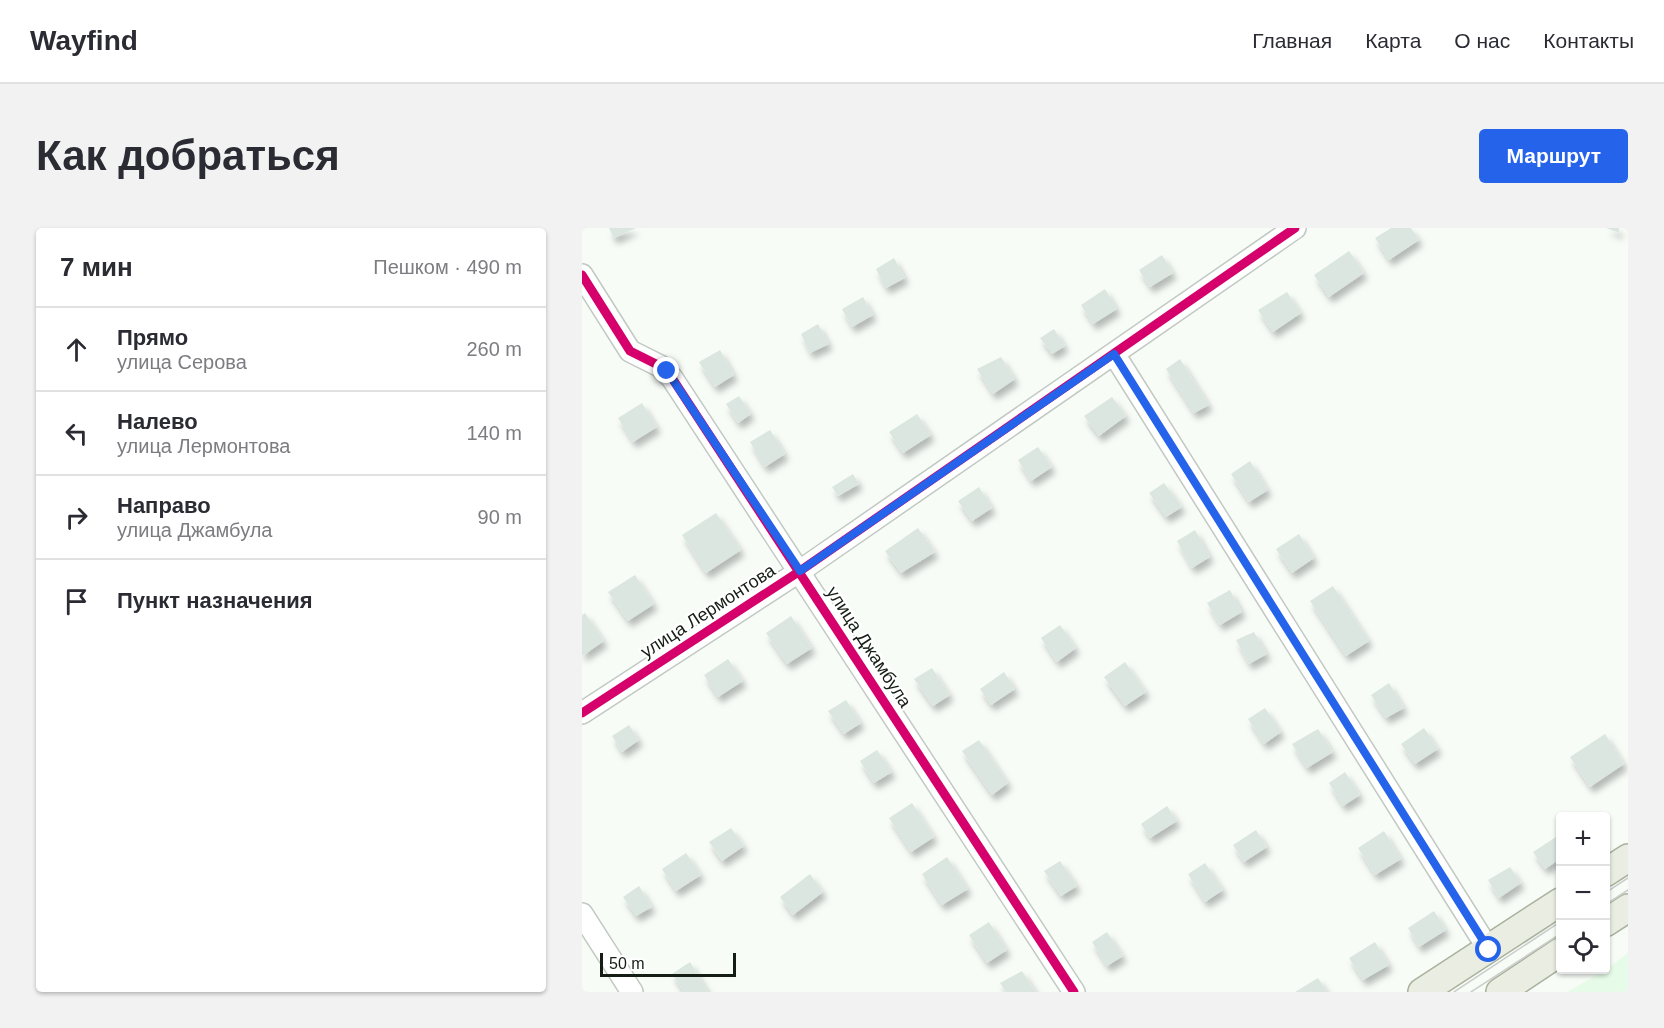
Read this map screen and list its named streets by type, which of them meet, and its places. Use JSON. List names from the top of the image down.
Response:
{
  "streets": {
    "street": ["улица Лермонтова", "улица Джамбула"]
  },
  "crossings": [
    ["улица Лермонтова", "улица Джамбула"]
  ],
  "scale_bar": "50 m",
  "page": {
    "header": "Wayfind",
    "nav": [
      "Главная",
      "Карта",
      "О нас",
      "Контакты"
    ],
    "buttons": "Маршрут",
    "title": "Как добраться",
    "heading": ["7 мин", "Пешком · 490 m"],
    "list": [
      ["Прямо", "улица Серова", "260 m"],
      ["Налево", "улица Лермонтова", "140 m"],
      ["Направо", "улица Джамбула", "90 m"],
      "Пункт назначения"
    ],
    "map_buttons": ["+", "−"],
    "scale": "50 m"
  }
}
